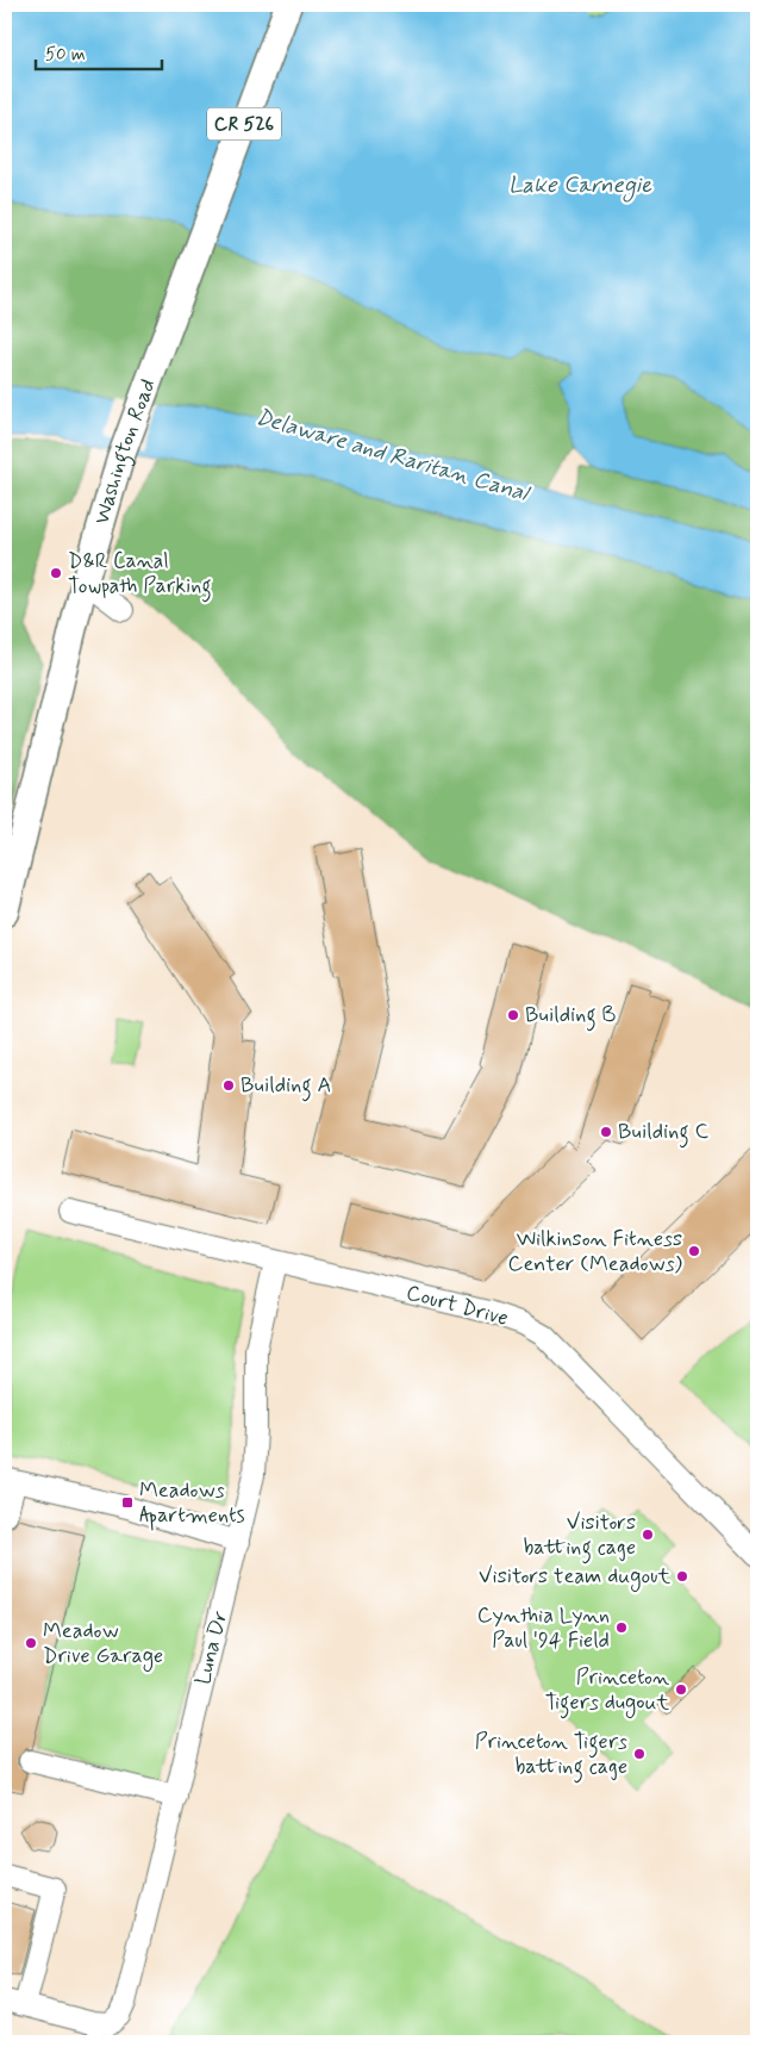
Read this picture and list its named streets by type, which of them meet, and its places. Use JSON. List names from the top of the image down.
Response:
{
  "streets": {
    "main road": ["CR 526", "Washington Road"],
    "street": ["Court Drive", "Luna Dr"]
  },
  "crossings": [
    ["Court Drive", "Luna Dr"]
  ],
  "water": ["Lake Carnegie", "Delaware and Raritan Canal"],
  "places": {
    "other": [
      "D&R Canal Towpath Parking",
      "Building B",
      "Building A",
      "Building C",
      "Wilkinson Fitness Center (Meadows)",
      "Visitors batting cage",
      "Visitors team dugout",
      "Cynthia Lynn Paul '94 Field",
      "Meadow Drive Garage",
      "Princeton Tigers dugout",
      "Princeton Tigers batting cage"
    ],
    "transit": ["Meadows Apartments"]
  },
  "scale_bar": "50 m"
}
